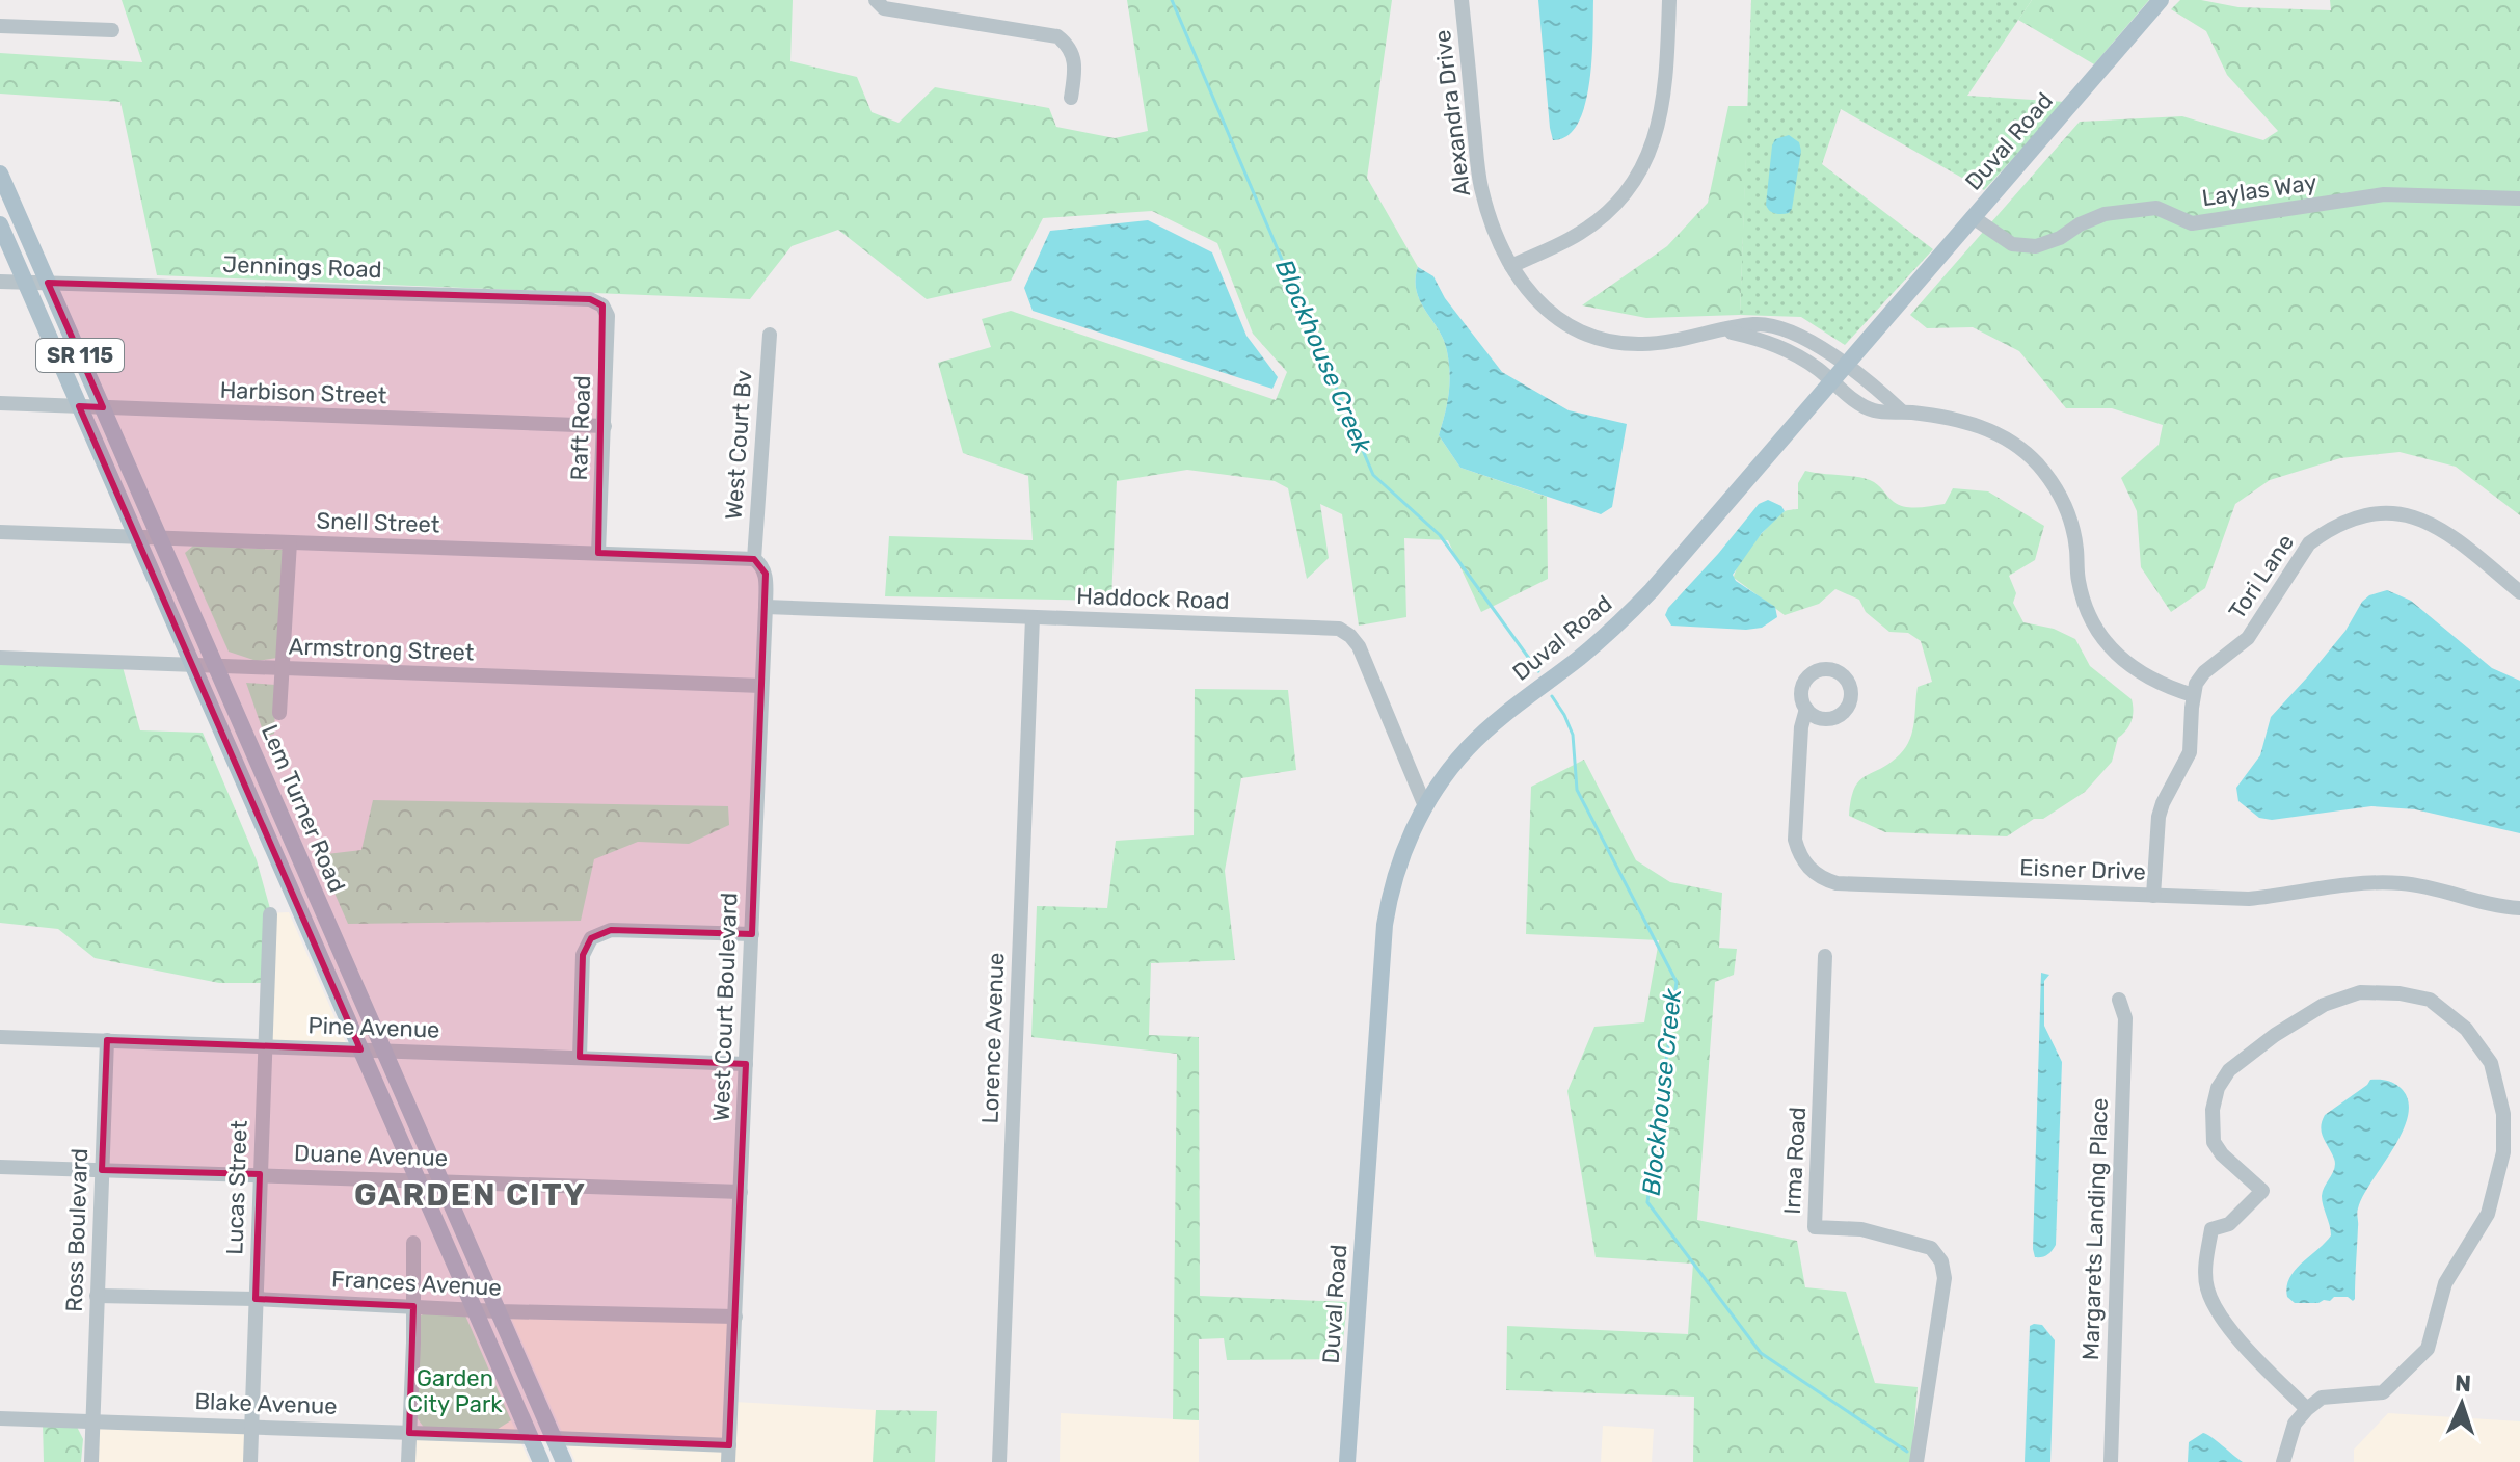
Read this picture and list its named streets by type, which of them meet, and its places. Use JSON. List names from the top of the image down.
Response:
{
  "streets": {
    "main road": ["Duval Road", "SR 115", "Lem Turner Road"],
    "street": [
      "Alexandra Drive",
      "Laylas Way",
      "Jennings Road",
      "Harbison Street",
      "Raft Road",
      "West Court Bv",
      "Snell Street",
      "Tori Lane",
      "Haddock Road",
      "Armstrong Street",
      "Eisner Drive",
      "West Court Boulevard",
      "Pine Avenue",
      "Lorence Avenue",
      "Duane Avenue",
      "Irma Road",
      "Lucas Street",
      "Margarets Landing Place",
      "Ross Boulevard",
      "Frances Avenue",
      "Blake Avenue"
    ]
  },
  "crossings": [
    ["Alexandra Drive", "Duval Road"],
    ["Alexandra Drive", "Tori Lane"],
    ["Duval Road", "Laylas Way"],
    ["Duval Road", "Haddock Road"],
    ["Jennings Road", "Raft Road"],
    ["Jennings Road", "Lem Turner Road"],
    ["Harbison Street", "Raft Road"],
    ["Harbison Street", "Lem Turner Road"],
    ["Raft Road", "Snell Street"],
    ["West Court Bv", "Snell Street"],
    ["West Court Bv", "West Court Boulevard"],
    ["Snell Street", "Lem Turner Road"],
    ["Snell Street", "West Court Boulevard"],
    ["Haddock Road", "West Court Boulevard"],
    ["Haddock Road", "Lorence Avenue"],
    ["Armstrong Street", "Lem Turner Road"],
    ["Armstrong Street", "West Court Boulevard"],
    ["Lem Turner Road", "Pine Avenue"],
    ["Lem Turner Road", "Duane Avenue"],
    ["Lem Turner Road", "Frances Avenue"],
    ["Lem Turner Road", "Blake Avenue"],
    ["West Court Boulevard", "Pine Avenue"],
    ["West Court Boulevard", "Duane Avenue"],
    ["West Court Boulevard", "Frances Avenue"],
    ["Pine Avenue", "Lucas Street"],
    ["Pine Avenue", "Ross Boulevard"],
    ["Duane Avenue", "Lucas Street"],
    ["Duane Avenue", "Ross Boulevard"],
    ["Lucas Street", "Frances Avenue"],
    ["Lucas Street", "Blake Avenue"],
    ["Ross Boulevard", "Frances Avenue"],
    ["Ross Boulevard", "Blake Avenue"]
  ],
  "districts": ["GARDEN CITY"],
  "water": ["Blockhouse Creek"],
  "parks": ["Garden City Park"],
  "north": "top"
}
